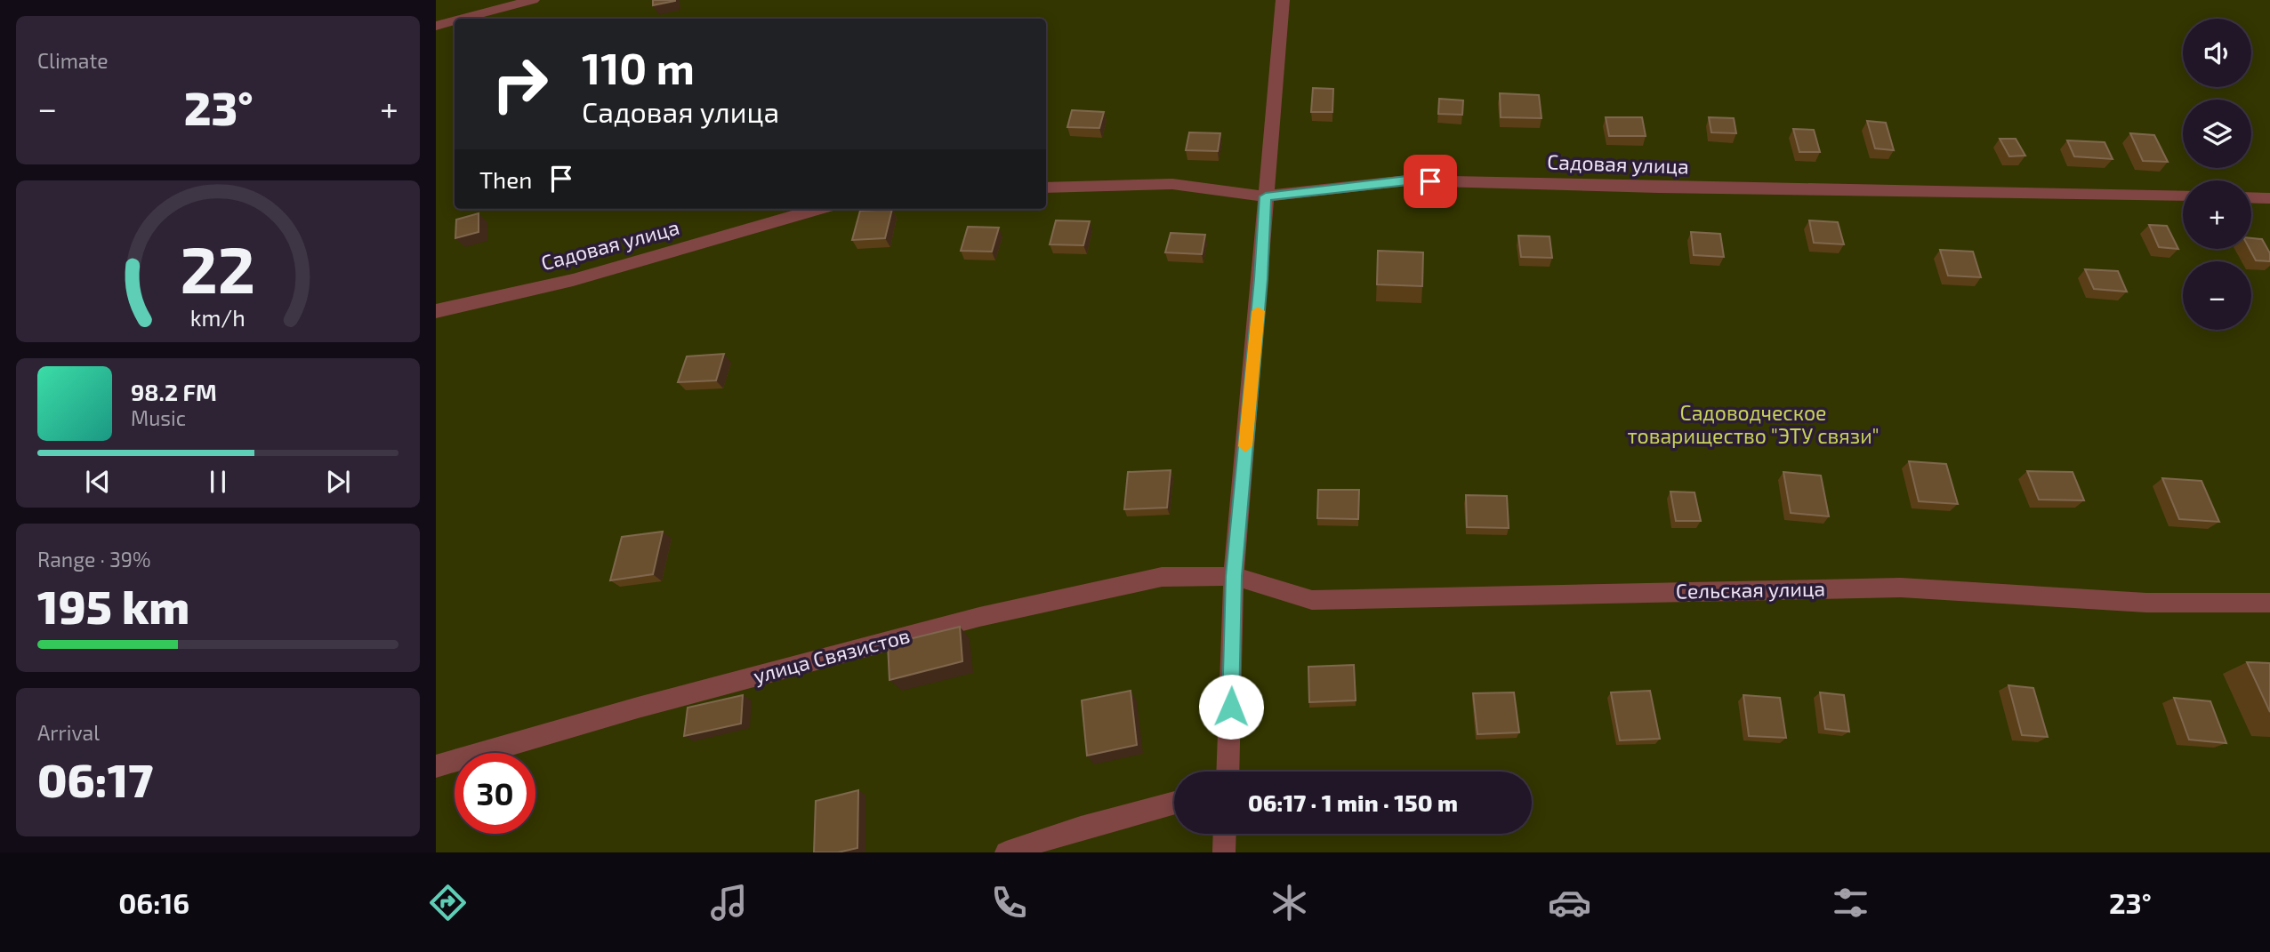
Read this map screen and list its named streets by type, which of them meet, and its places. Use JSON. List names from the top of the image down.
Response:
{
  "streets": {
    "street": ["Садовая улица", "Сельская улица", "улица Связистов"]
  },
  "crossings": [
    ["Сельская улица", "улица Связистов"]
  ],
  "parks": ["Садоводческое товарищество \"ЭТУ связи\""],
  "page": {
    "tile": [
      "Climate",
      ["Range · 39%", "195 km"],
      ["Arrival", "06:17"]
    ],
    "map_buttons": ["+", "−"],
    "turn": ["110 m", "Садовая улица"],
    "heat": ["−", "23°", "+"],
    "then": "Then",
    "song": ["98.2 FM", "Music"],
    "limit": "30",
    "trip": "06:17 · 1 min · 150 m",
    "tabs": ["06:16", "23°"],
    "gauge": ["22", "km/h"]
  }
}
